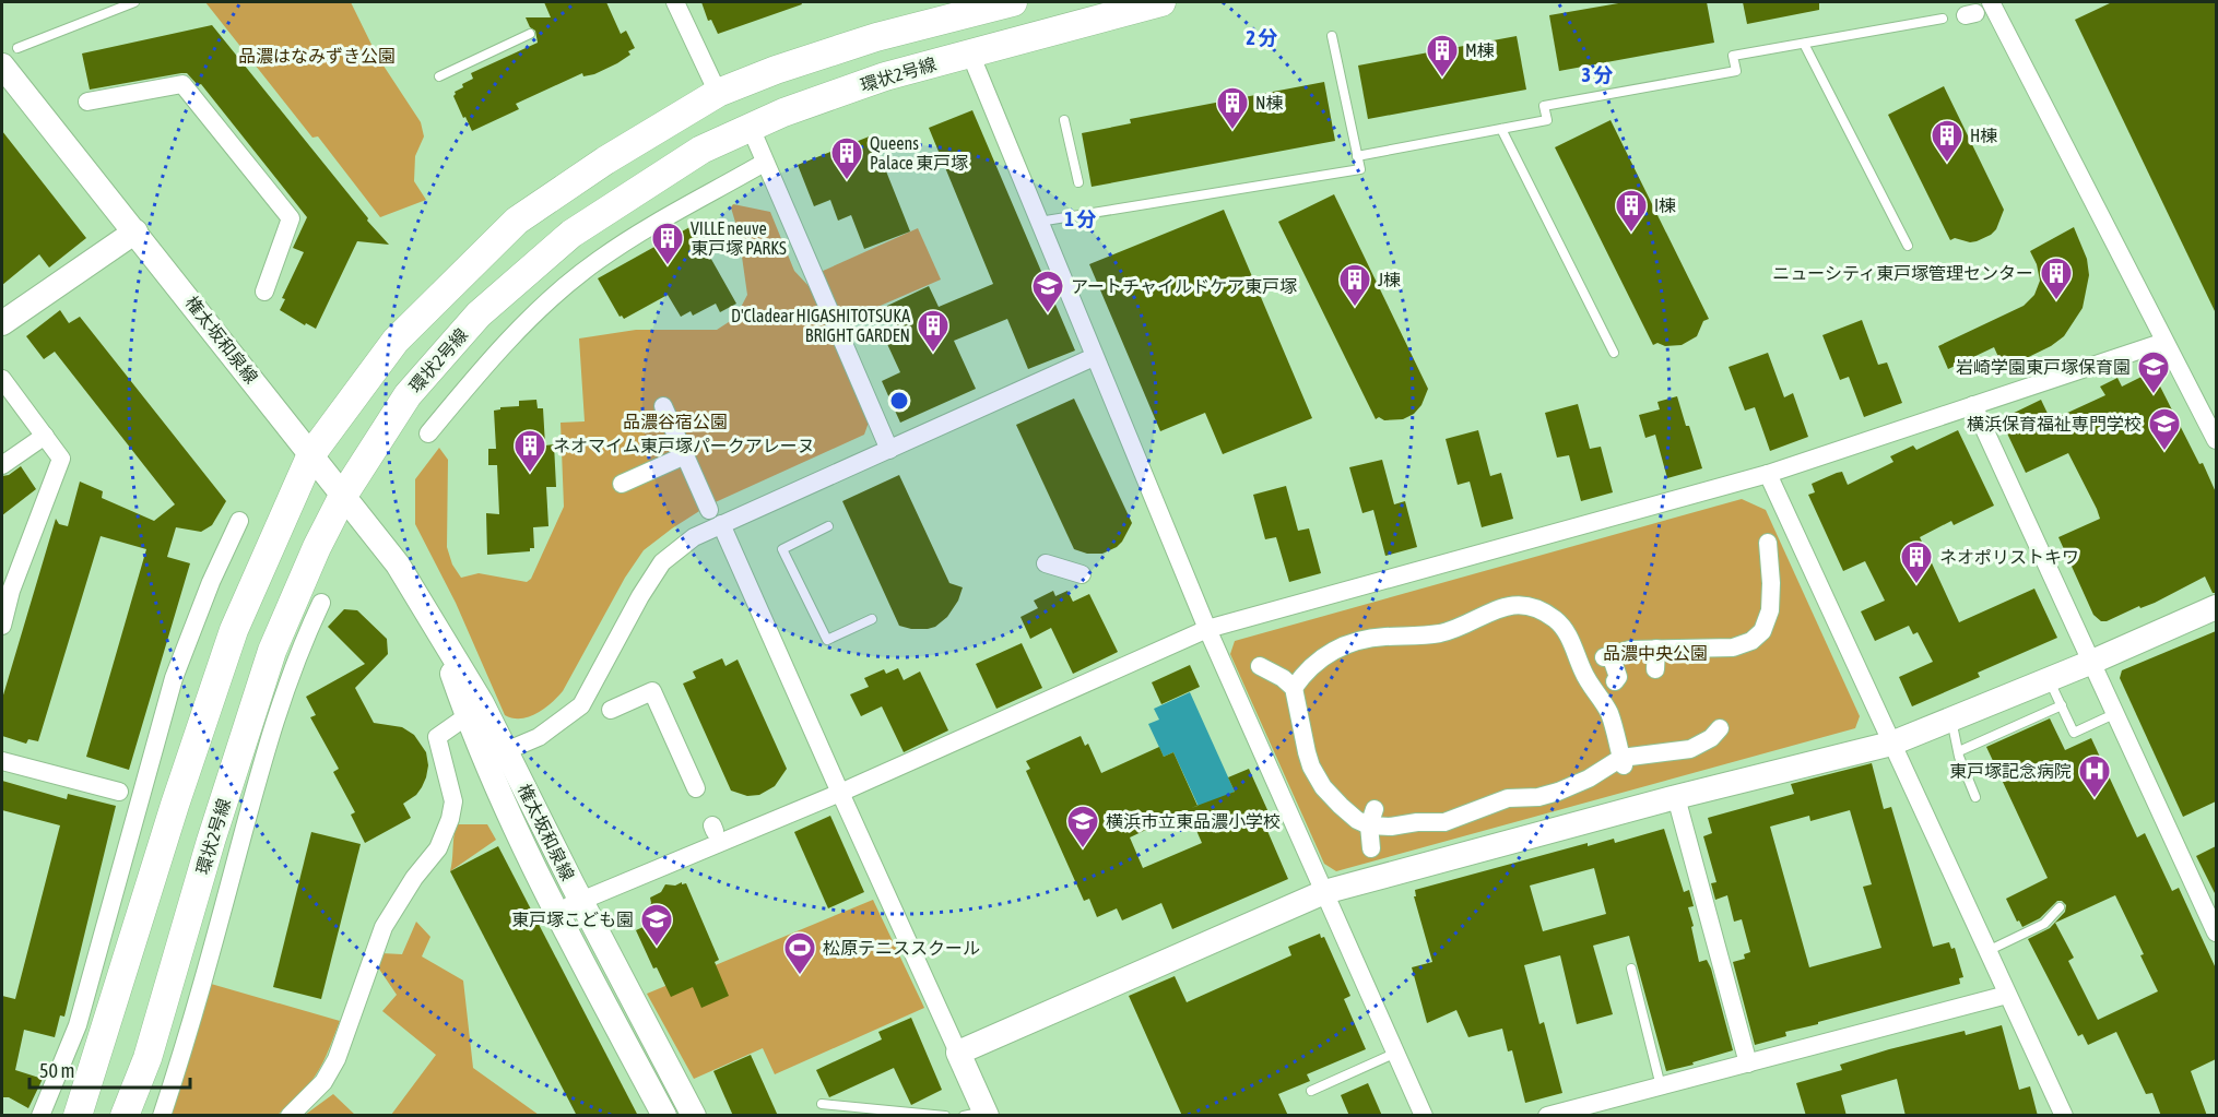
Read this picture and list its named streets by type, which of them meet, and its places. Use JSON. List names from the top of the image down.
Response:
{
  "streets": {
    "main road": ["環状2号線"],
    "street": ["権太坂和泉線"]
  },
  "crossings": [
    ["環状2号線", "権太坂和泉線"]
  ],
  "parks": ["品濃はなみずき公園", "品濃谷宿公園", "品濃中央公園"],
  "places": {
    "building": [
      "M棟",
      "N棟",
      "H棟",
      "Queens Palace 東戸塚",
      "I棟",
      "VILLE neuve 東戸塚 PARKS",
      "ニューシティ東戸塚管理センター",
      "J棟",
      "D'Cladear HIGASHITOTSUKA BRIGHT GARDEN",
      "ネオマイム東戸塚パークアレーヌ",
      "ネオポリストキワ"
    ],
    "school or university": [
      "アートチャイルドケア東戸塚",
      "岩崎学園東戸塚保育園",
      "横浜保育福祉専門学校",
      "横浜市立東品濃小学校",
      "東戸塚こども園"
    ],
    "hospital": ["東戸塚記念病院"],
    "sports": ["松原テニススクール"]
  },
  "scale_bar": "50 m",
  "rings": ["2 分", "3 分", "1 分"]
}
